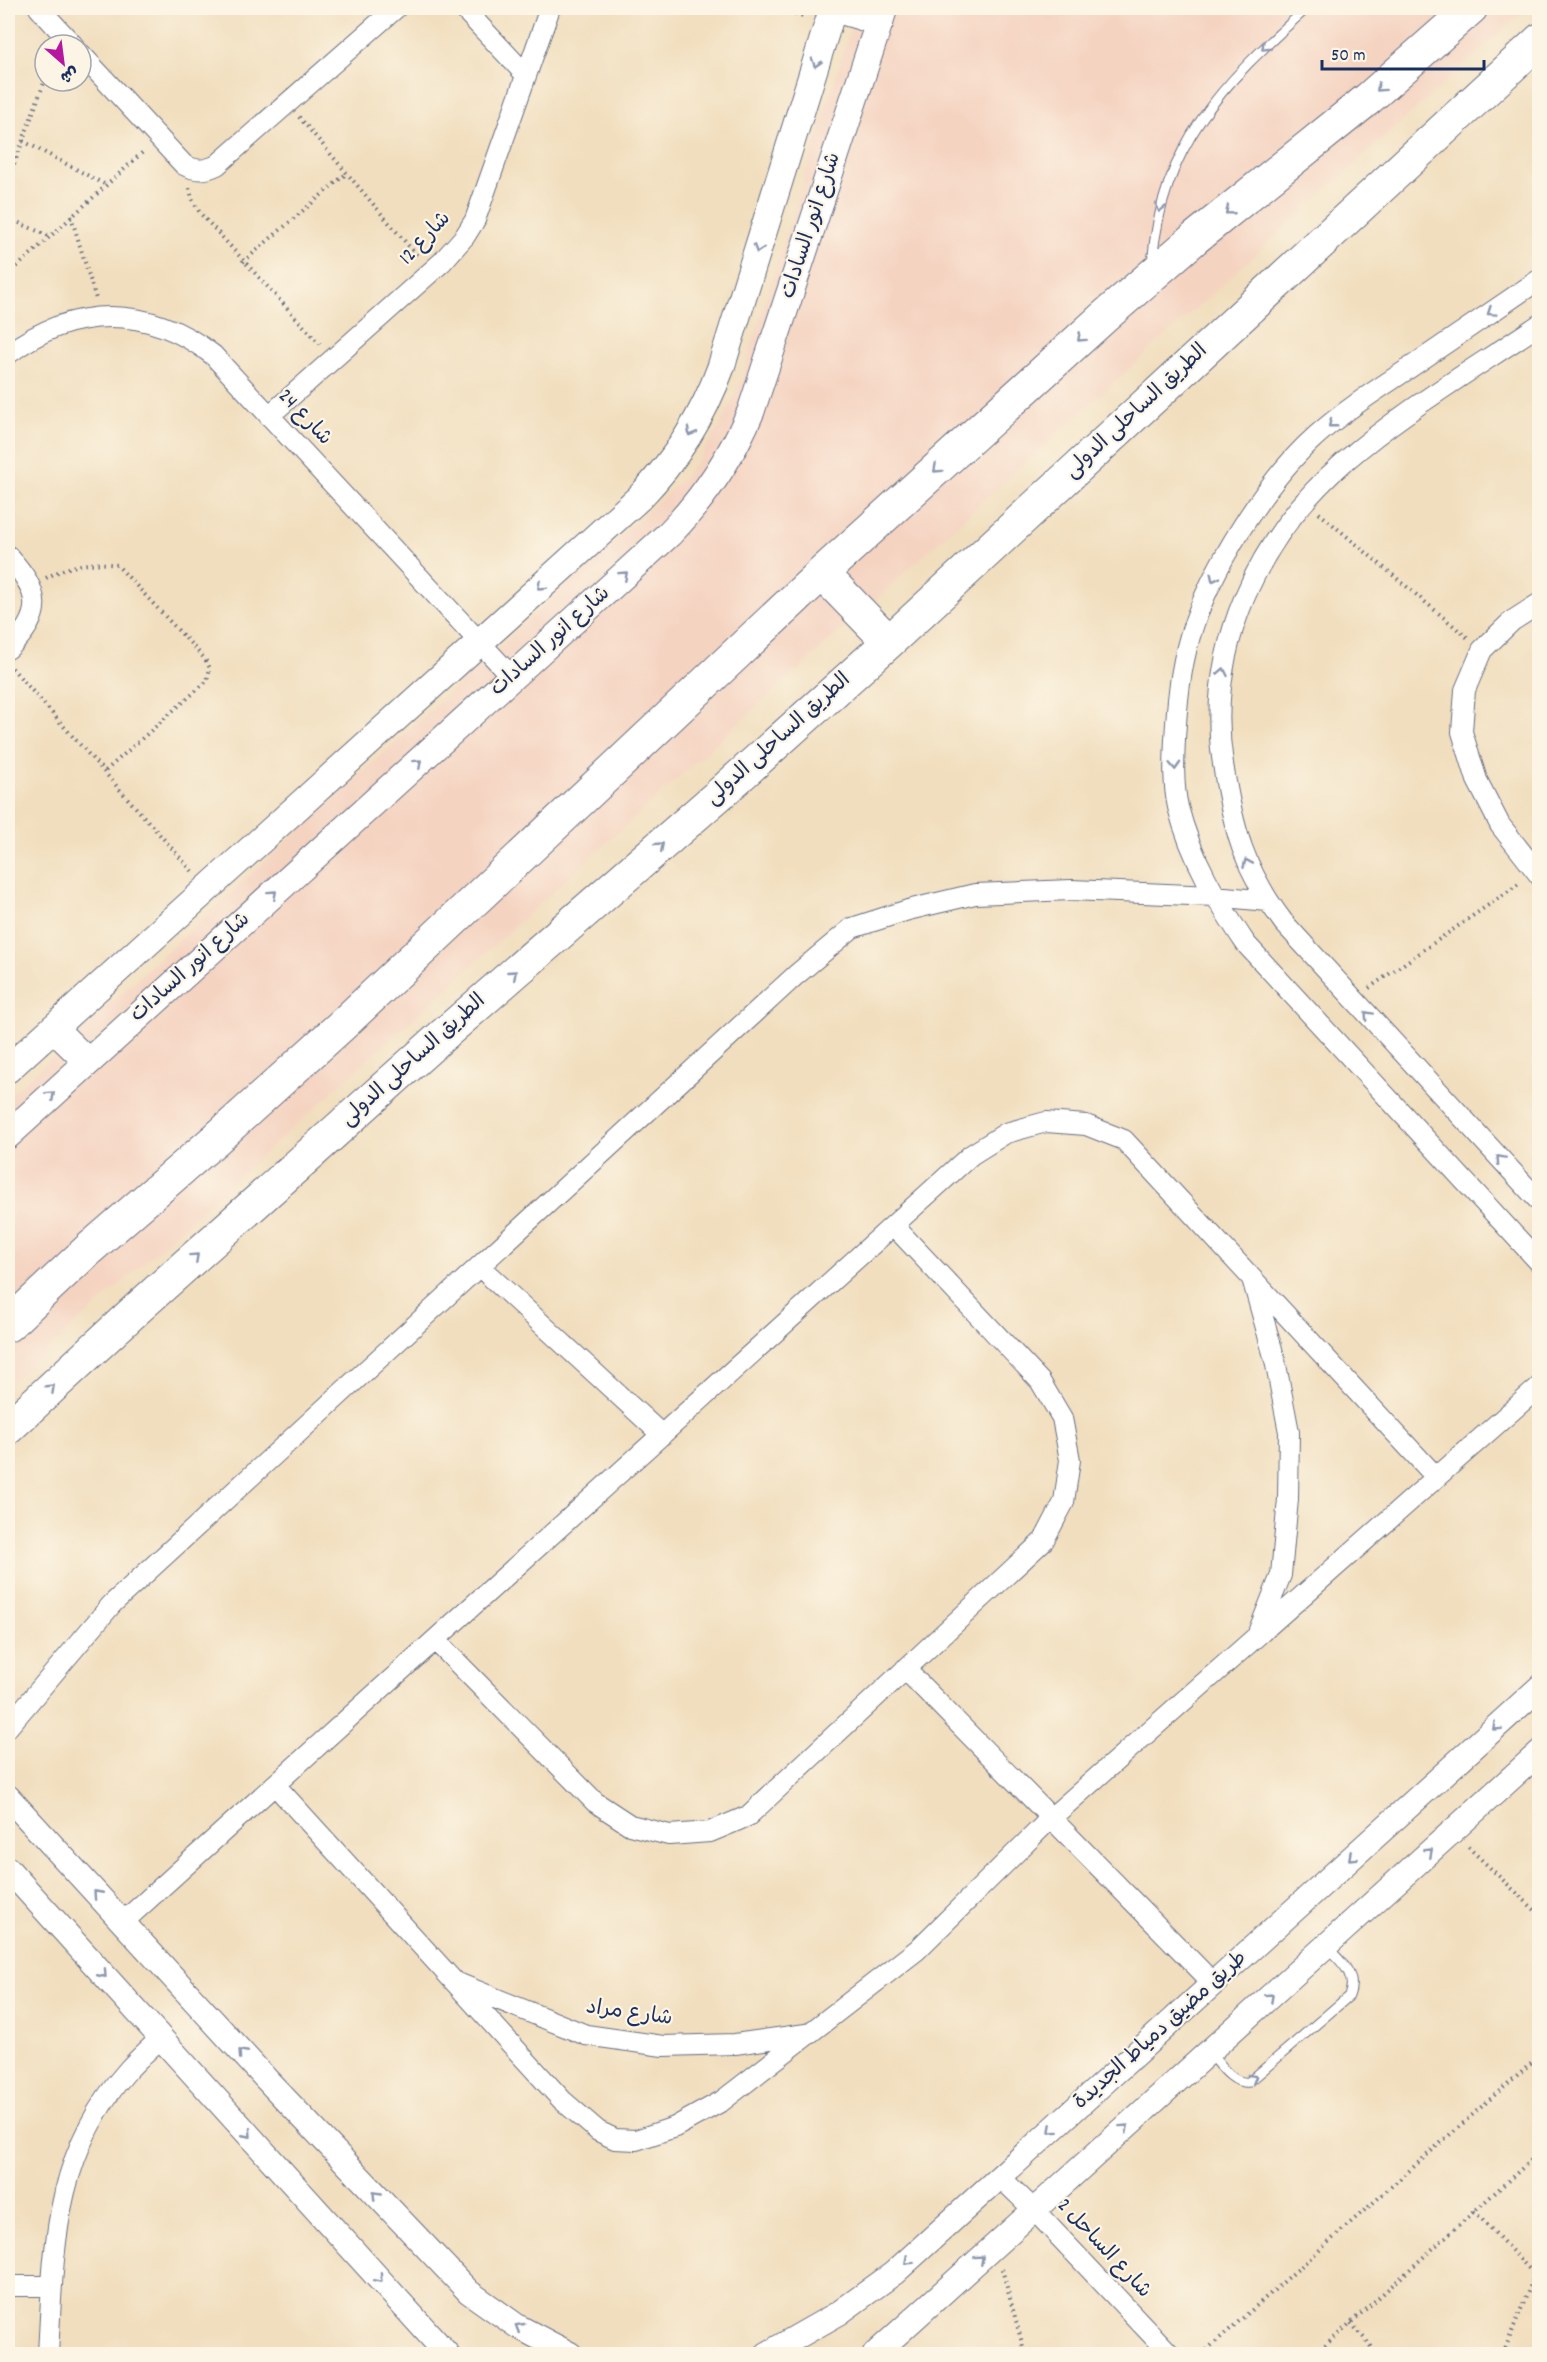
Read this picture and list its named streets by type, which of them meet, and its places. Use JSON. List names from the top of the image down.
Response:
{
  "streets": {
    "highway": ["الطريق الساحلى الدولى"],
    "main road": ["شارع انور السادات"],
    "street": [
      "شارع 12",
      "شارع 24",
      "شارع مراد",
      "طريق مضيق دمياط الجديدة",
      "شارع الساحل 2"
    ]
  },
  "crossings": [
    ["شارع انور السادات", "شارع 24"],
    ["شارع 12", "شارع 24"],
    ["طريق مضيق دمياط الجديدة", "شارع الساحل 2"]
  ],
  "scale_bar": "50 m",
  "north": "bottom right"
}
